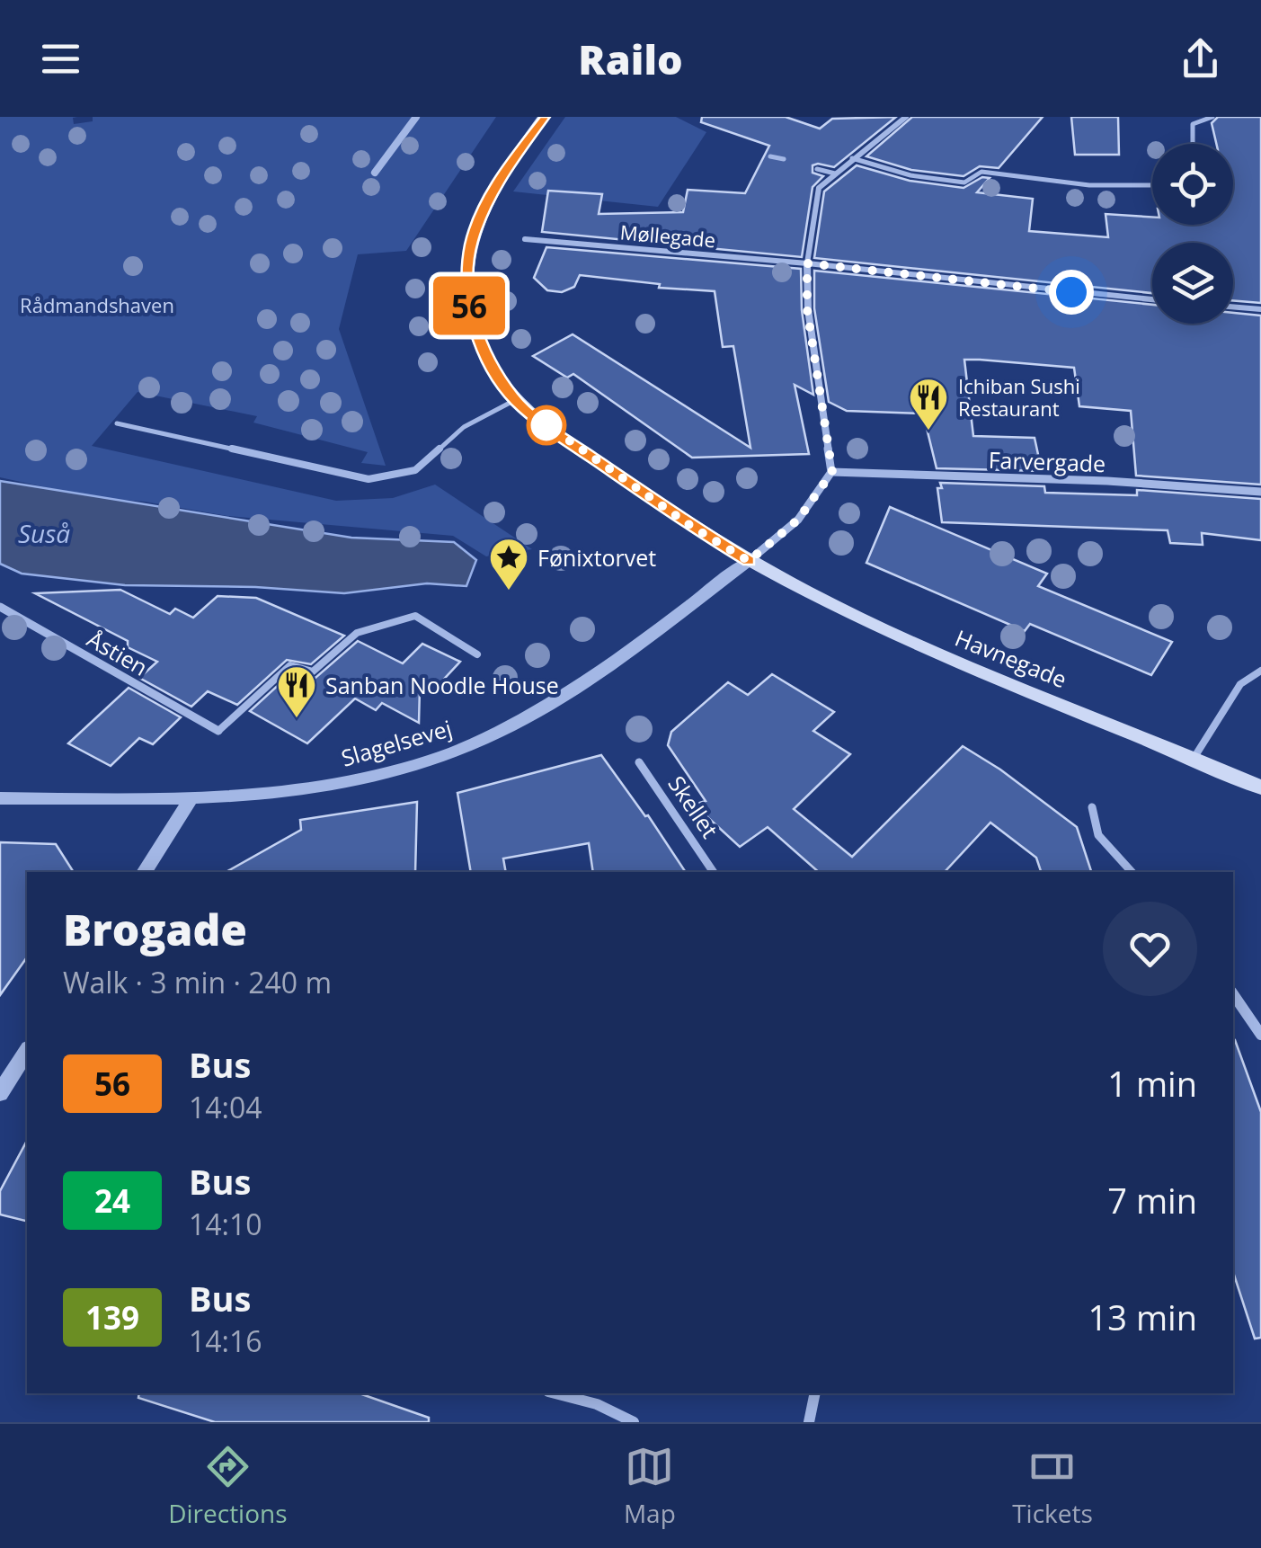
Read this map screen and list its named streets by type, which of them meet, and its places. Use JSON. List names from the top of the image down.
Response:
{
  "streets": {
    "main road": ["Havnegade"],
    "street": [
      "Møllegade",
      "Farvergade",
      "Åstien",
      "Slagelsevej",
      "Skellet"
    ]
  },
  "crossings": [
    ["Havnegade", "Slagelsevej"]
  ],
  "water": ["Suså"],
  "parks": ["Rådmandshaven"],
  "places": {
    "restaurant": ["Ichiban Sushi Restaurant", "Sanban Noodle House"],
    "place": ["Fønixtorvet"]
  },
  "lines": ["bus line 56"],
  "page": {
    "header": "Railo",
    "on_map": "56",
    "heading": ["Brogade", "Walk · 3 min · 240 m"],
    "list": [
      {
        "mark": "56",
        "name": "Bus",
        "note": "14:04",
        "value": "1 min"
      },
      {
        "mark": "24",
        "name": "Bus",
        "note": "14:10",
        "value": "7 min"
      },
      {
        "mark": "139",
        "name": "Bus",
        "note": "14:16",
        "value": "13 min"
      }
    ],
    "tabs": ["Directions", "Map", "Tickets"]
  }
}
